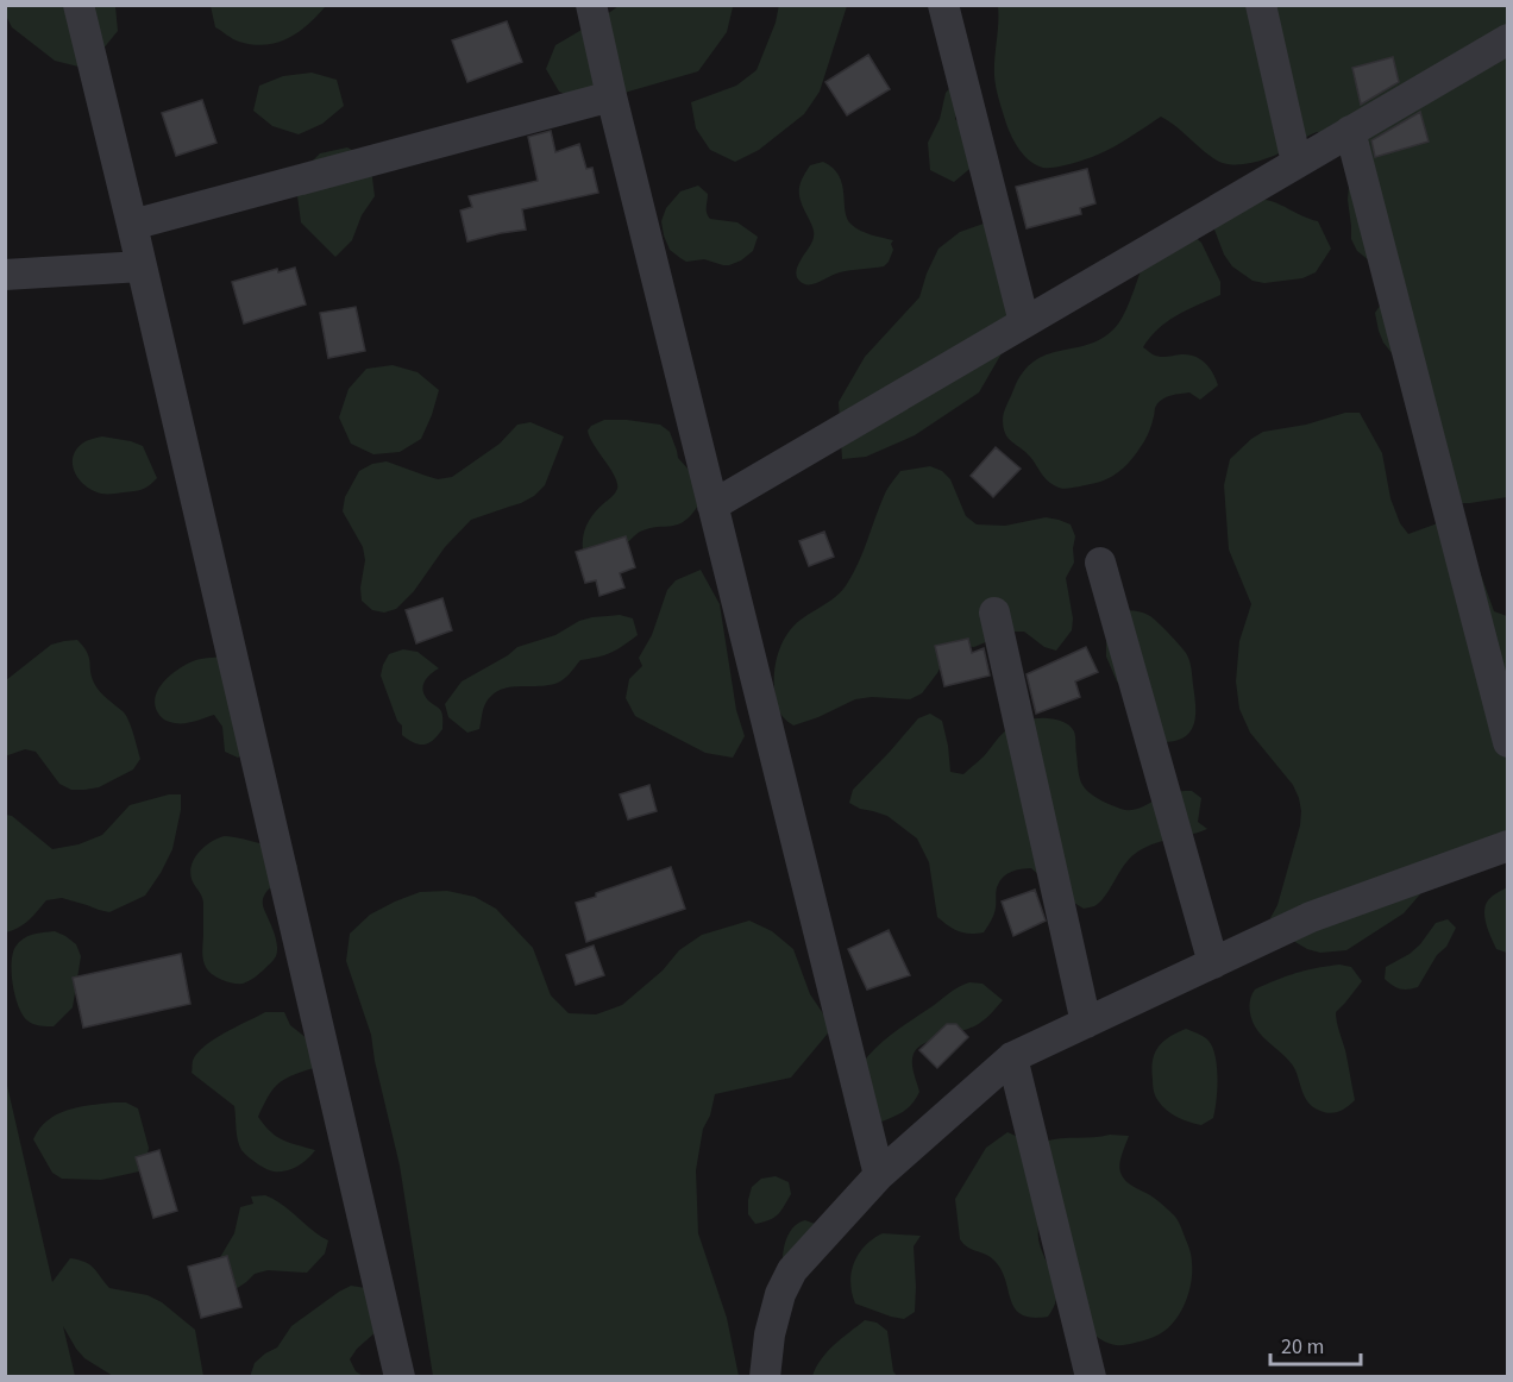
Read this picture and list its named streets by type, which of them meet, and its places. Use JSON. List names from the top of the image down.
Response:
{
  "scale_bar": "20 m"
}
